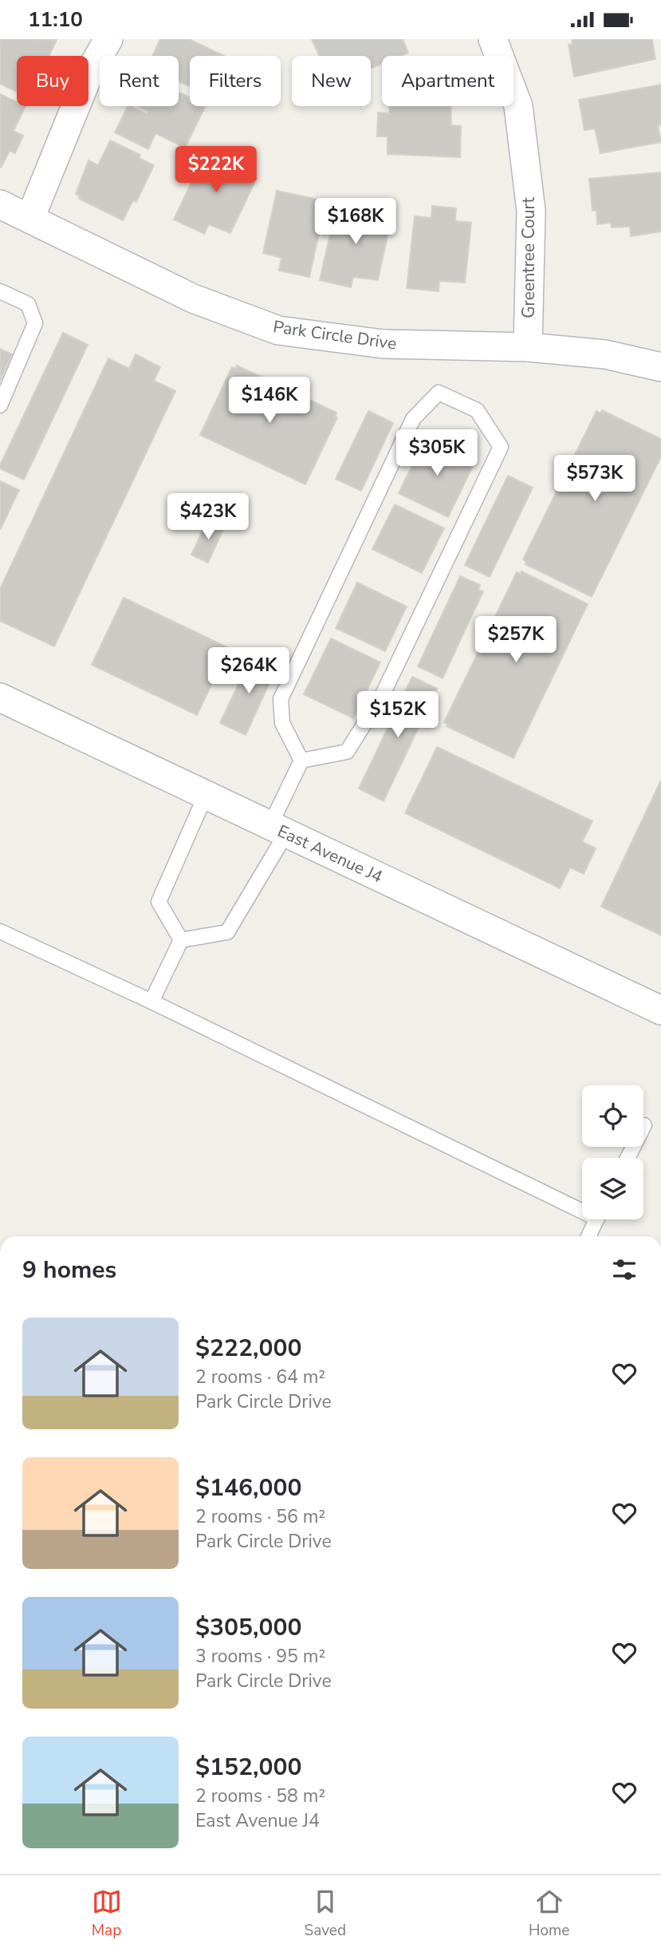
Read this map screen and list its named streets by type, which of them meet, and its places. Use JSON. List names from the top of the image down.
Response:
{
  "streets": {
    "street": ["Greentree Court", "Park Circle Drive", "East Avenue J4"]
  },
  "crossings": [
    ["Greentree Court", "Park Circle Drive"]
  ],
  "page": {
    "status": "11:10",
    "chip": [
      "Buy",
      "Rent",
      "Filters",
      "New",
      "Apartment"
    ],
    "price": [
      "$222K",
      "$168K",
      "$146K",
      "$305K",
      "$573K",
      "$423K",
      "$257K",
      "$264K",
      "$152K"
    ],
    "heading": "9 homes",
    "list": [
      {
        "name": "$222,000",
        "note": "2 rooms · 64 m² · Park Circle Drive"
      },
      {
        "name": "$146,000",
        "note": "2 rooms · 56 m² · Park Circle Drive"
      },
      {
        "name": "$305,000",
        "note": "3 rooms · 95 m² · Park Circle Drive"
      },
      {
        "name": "$152,000",
        "note": "2 rooms · 58 m² · East Avenue J4"
      }
    ],
    "tabs": ["Map", "Saved", "Home"]
  }
}
